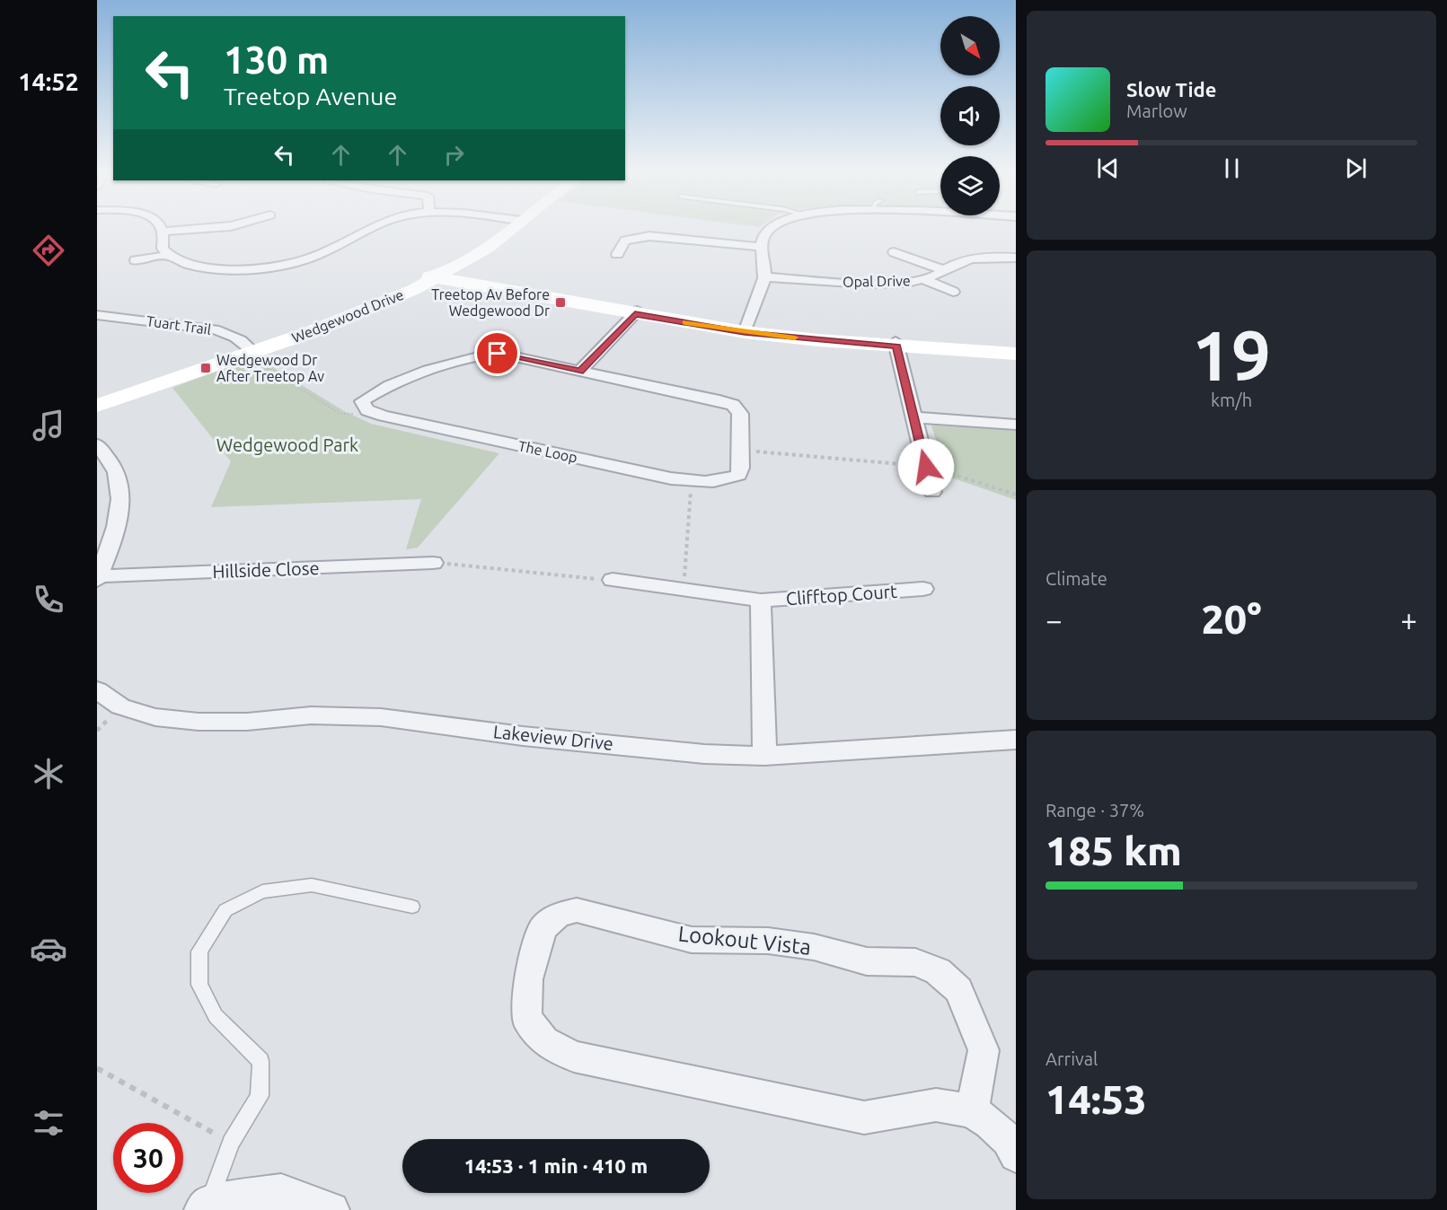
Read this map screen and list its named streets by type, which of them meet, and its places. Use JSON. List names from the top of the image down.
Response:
{
  "streets": {
    "street": [
      "Opal Drive",
      "Wedgewood Drive",
      "Tuart Trail",
      "The Loop",
      "Hillside Close",
      "Clifftop Court",
      "Lakeview Drive",
      "Lookout Vista"
    ]
  },
  "crossings": [
    ["Wedgewood Drive", "Tuart Trail"],
    ["Clifftop Court", "Lakeview Drive"]
  ],
  "parks": ["Wedgewood Park"],
  "places": {
    "transit": ["Treetop Av Before Wedgewood Dr", "Wedgewood Dr After Treetop Av"]
  },
  "north": "bottom right",
  "page": {
    "tabs": "14:52",
    "turn": ["130 m", "Treetop Avenue"],
    "song": ["Slow Tide", "Marlow"],
    "tile": [
      ["19", "km/h"],
      "Climate",
      ["Range · 37%", "185 km"],
      ["Arrival", "14:53"]
    ],
    "heat": ["−", "20°", "+"],
    "limit": "30",
    "trip": "14:53 · 1 min · 410 m"
  }
}
